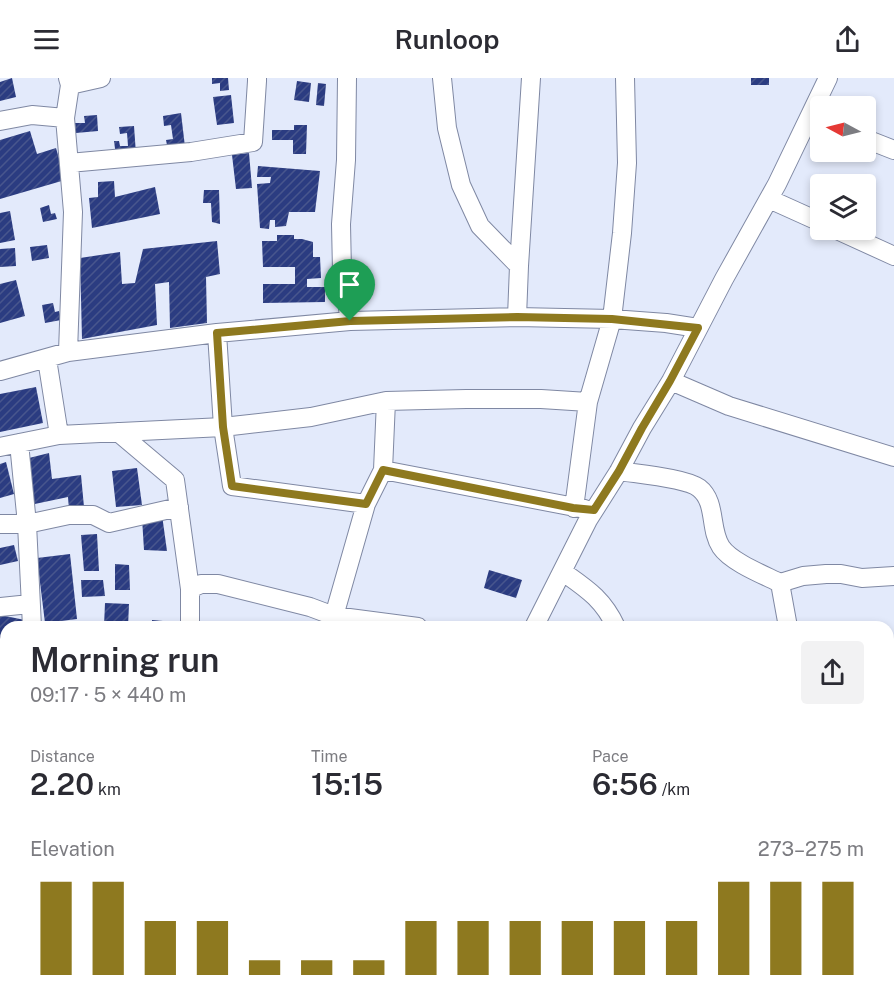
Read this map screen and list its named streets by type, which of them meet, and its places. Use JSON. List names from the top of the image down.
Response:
{
  "north": "left",
  "page": {
    "header": "Runloop",
    "heading": ["Morning run", "09:17 · 5 × 440 m"],
    "stats": [
      ["Distance", "2.20 km"],
      ["Time", "15:15"],
      ["Pace", "6:56 /km"]
    ],
    "chart": ["Elevation", "273–275 m"]
  }
}
